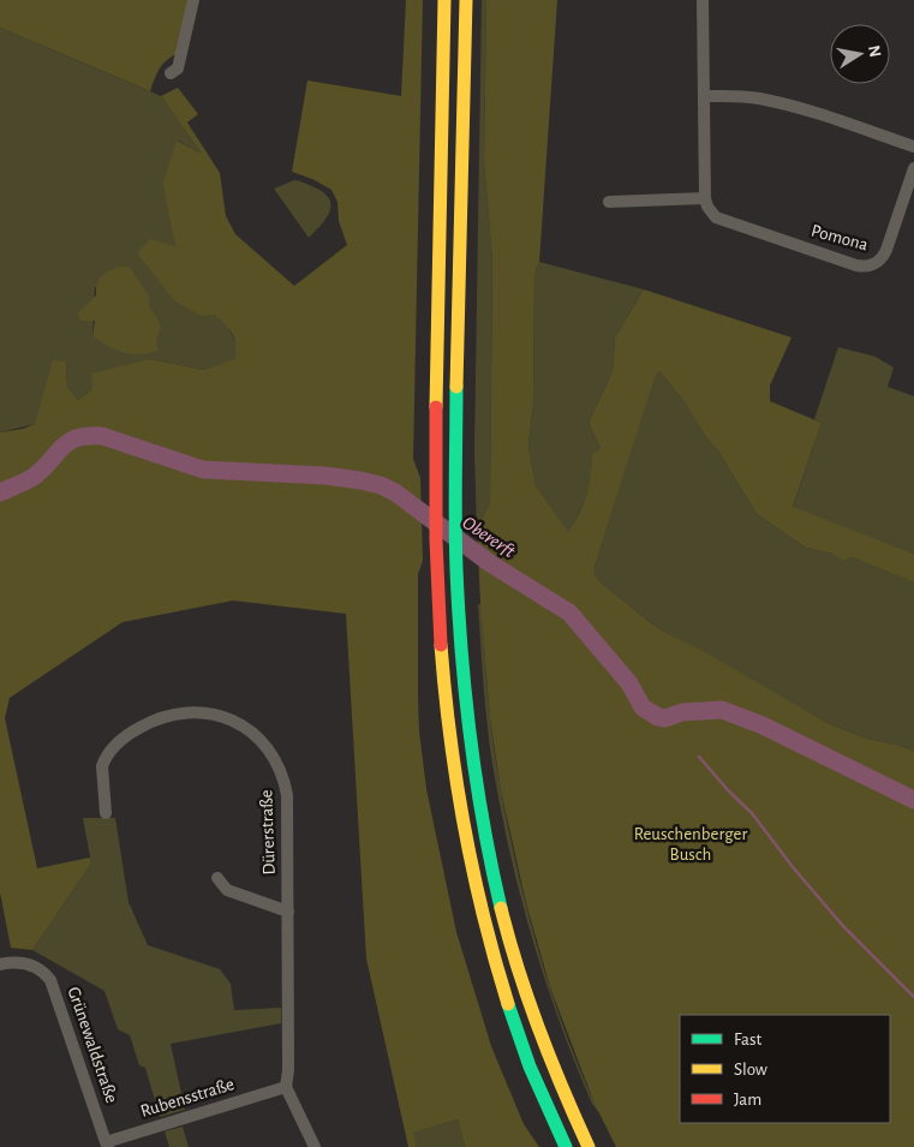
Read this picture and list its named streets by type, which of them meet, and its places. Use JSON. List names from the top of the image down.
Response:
{
  "streets": {
    "street": [
      "Pomona",
      "Dürerstraße",
      "Grünewaldstraße",
      "Rubensstraße"
    ]
  },
  "crossings": [
    ["Dürerstraße", "Rubensstraße"],
    ["Grünewaldstraße", "Rubensstraße"]
  ],
  "water": ["Obererft"],
  "parks": ["Reuschenberger Busch"],
  "legend": ["Fast", "Slow", "Jam"],
  "north": "right"
}
